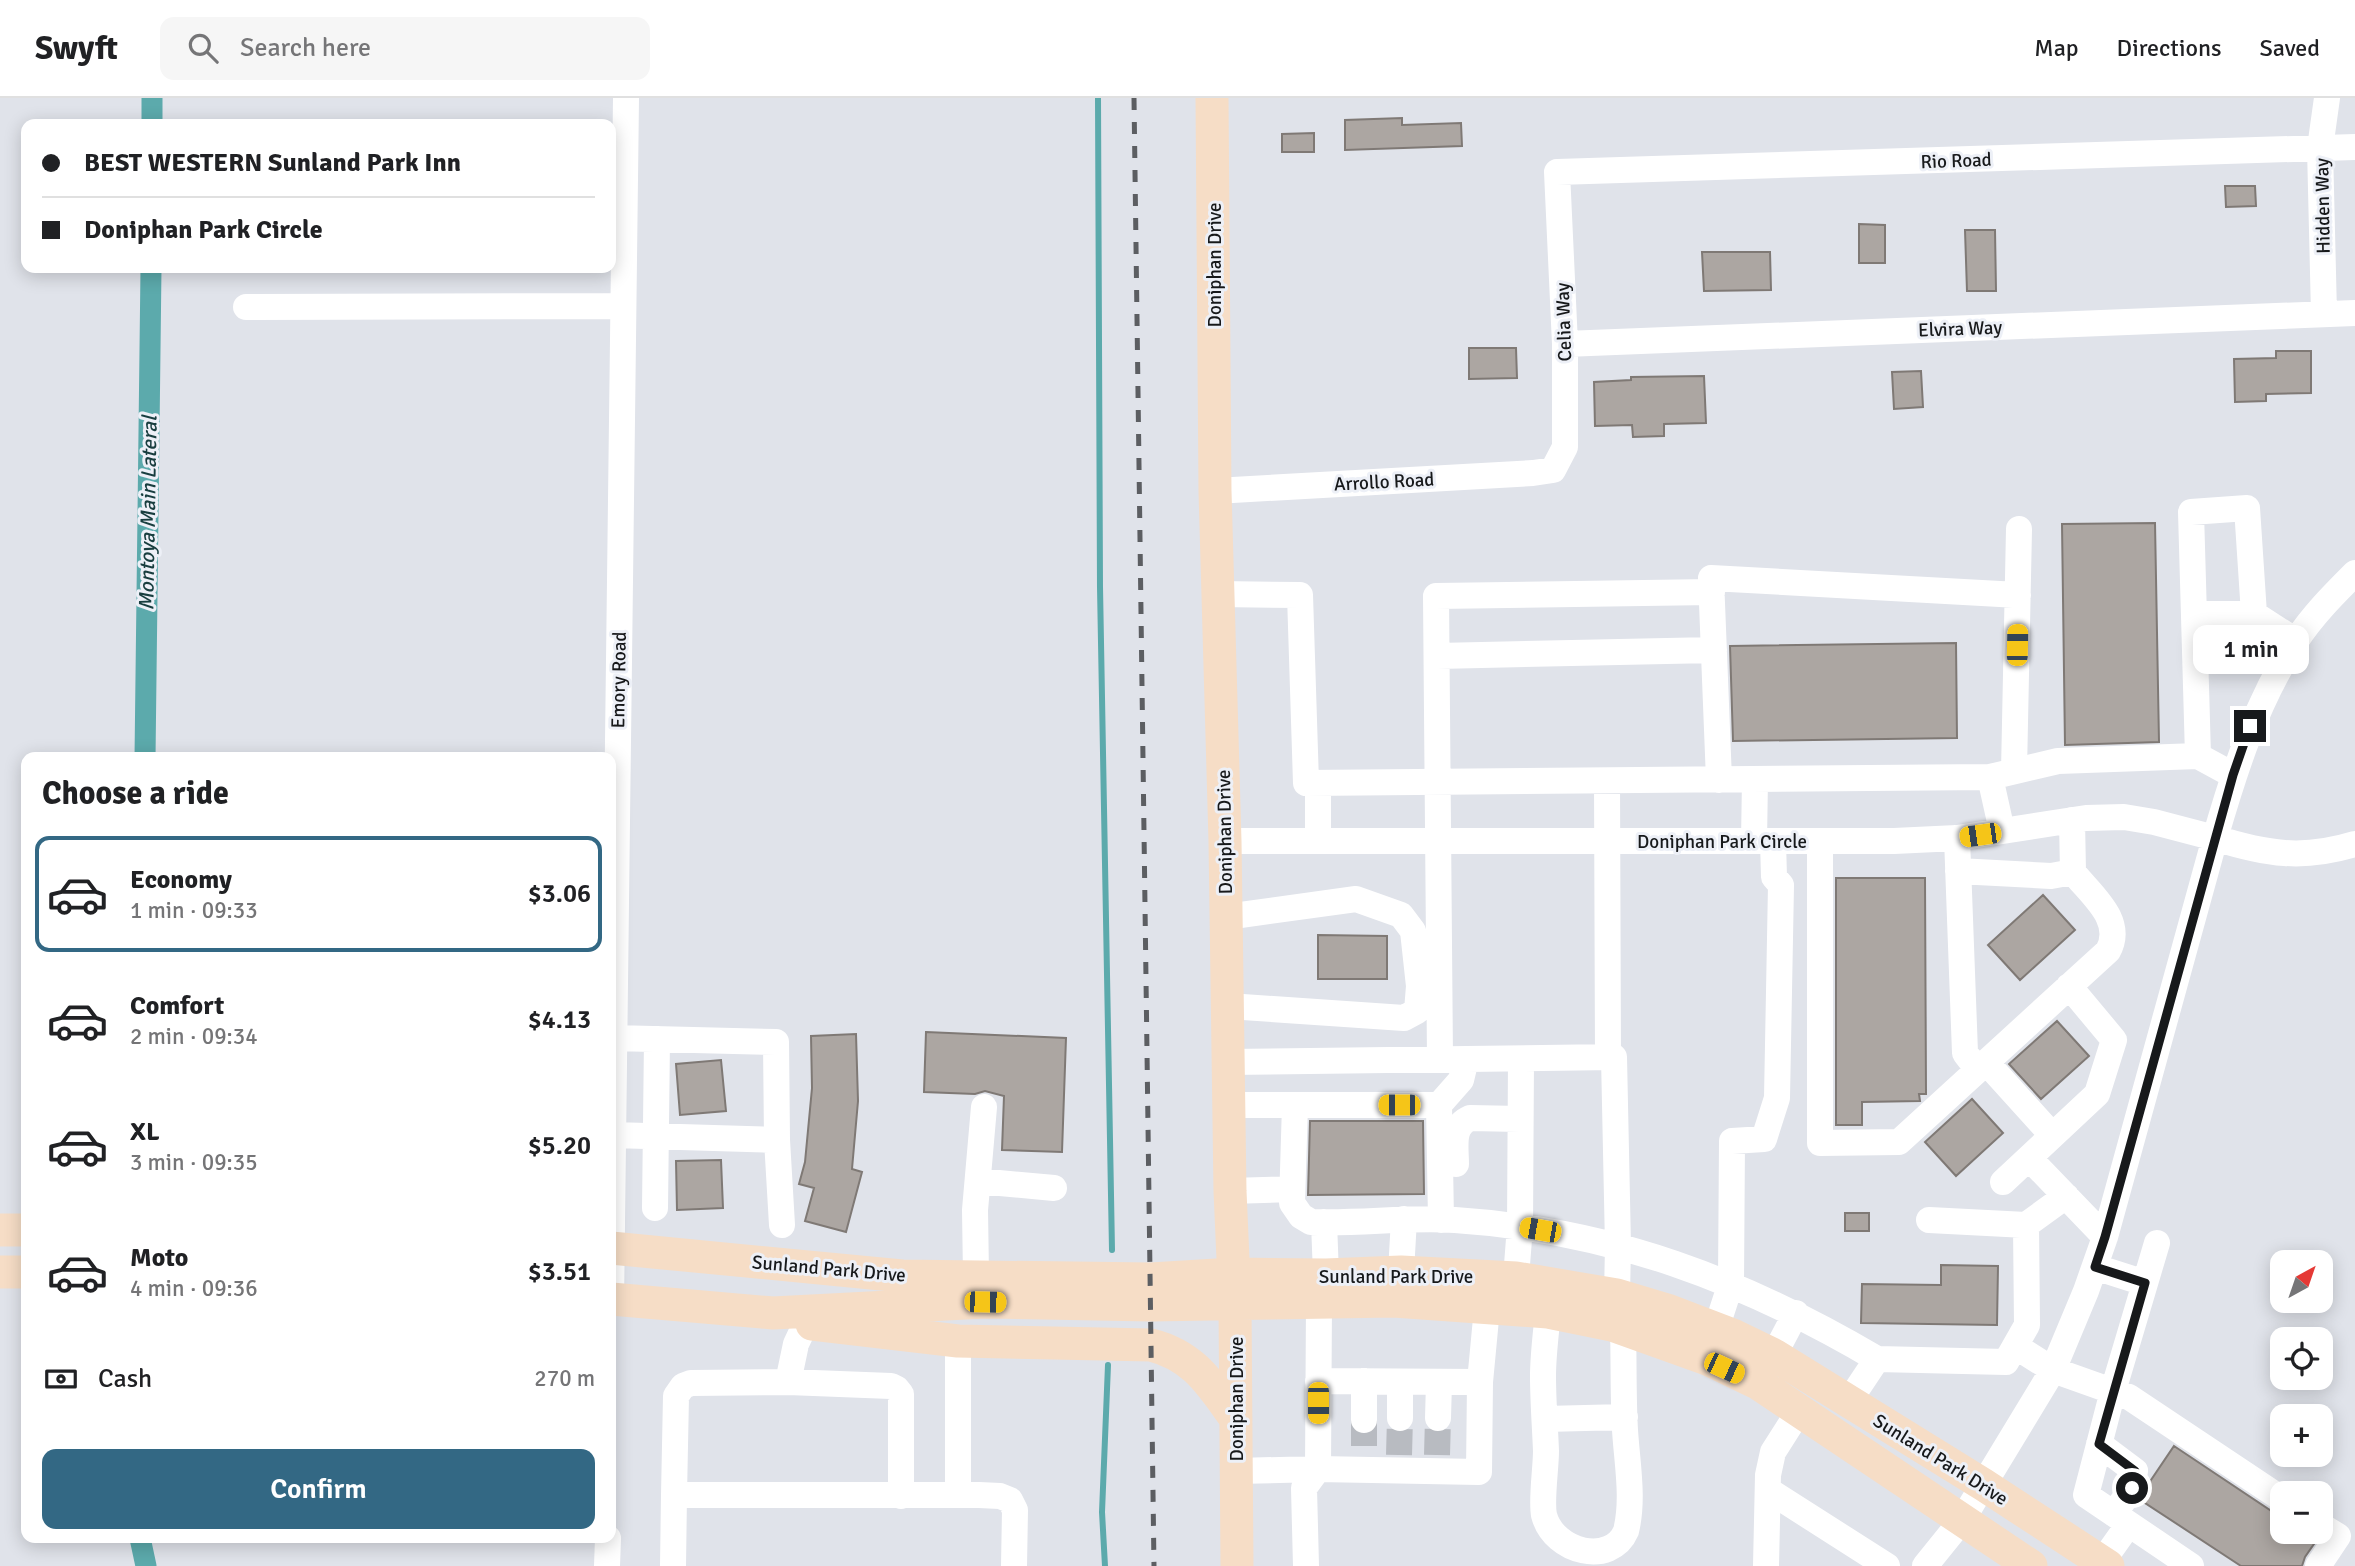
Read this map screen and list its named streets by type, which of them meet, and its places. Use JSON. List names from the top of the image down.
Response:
{
  "streets": {
    "main road": ["Doniphan Drive", "Sunland Park Drive"],
    "street": [
      "Rio Road",
      "Hidden Way",
      "Celia Way",
      "Elvira Way",
      "Arrollo Road",
      "Emory Road",
      "Doniphan Park Circle"
    ]
  },
  "crossings": [
    ["Rio Road", "Hidden Way"],
    ["Rio Road", "Celia Way"],
    ["Hidden Way", "Elvira Way"],
    ["Doniphan Drive", "Arrollo Road"],
    ["Doniphan Drive", "Doniphan Park Circle"],
    ["Doniphan Drive", "Sunland Park Drive"],
    ["Celia Way", "Elvira Way"],
    ["Celia Way", "Arrollo Road"]
  ],
  "water": ["Montoya Main Lateral"],
  "north": "top right",
  "page": {
    "header": "Swyft",
    "search": "Search here",
    "nav": ["Map", "Directions", "Saved"],
    "banner": ["BEST WESTERN Sunland Park Inn", "Doniphan Park Circle"],
    "bubble": "1 min",
    "heading": "Choose a ride",
    "list": [
      {
        "name": "Economy",
        "note": "1 min · 09:33",
        "value": "$3.06"
      },
      {
        "name": "Comfort",
        "note": "2 min · 09:34",
        "value": "$4.13"
      },
      {
        "name": "XL",
        "note": "3 min · 09:35",
        "value": "$5.20"
      },
      {
        "name": "Moto",
        "note": "4 min · 09:36",
        "value": "$3.51"
      }
    ],
    "map_buttons": ["+", "−"],
    "pay": ["Cash", "270 m"],
    "buttons": "Confirm"
  }
}
